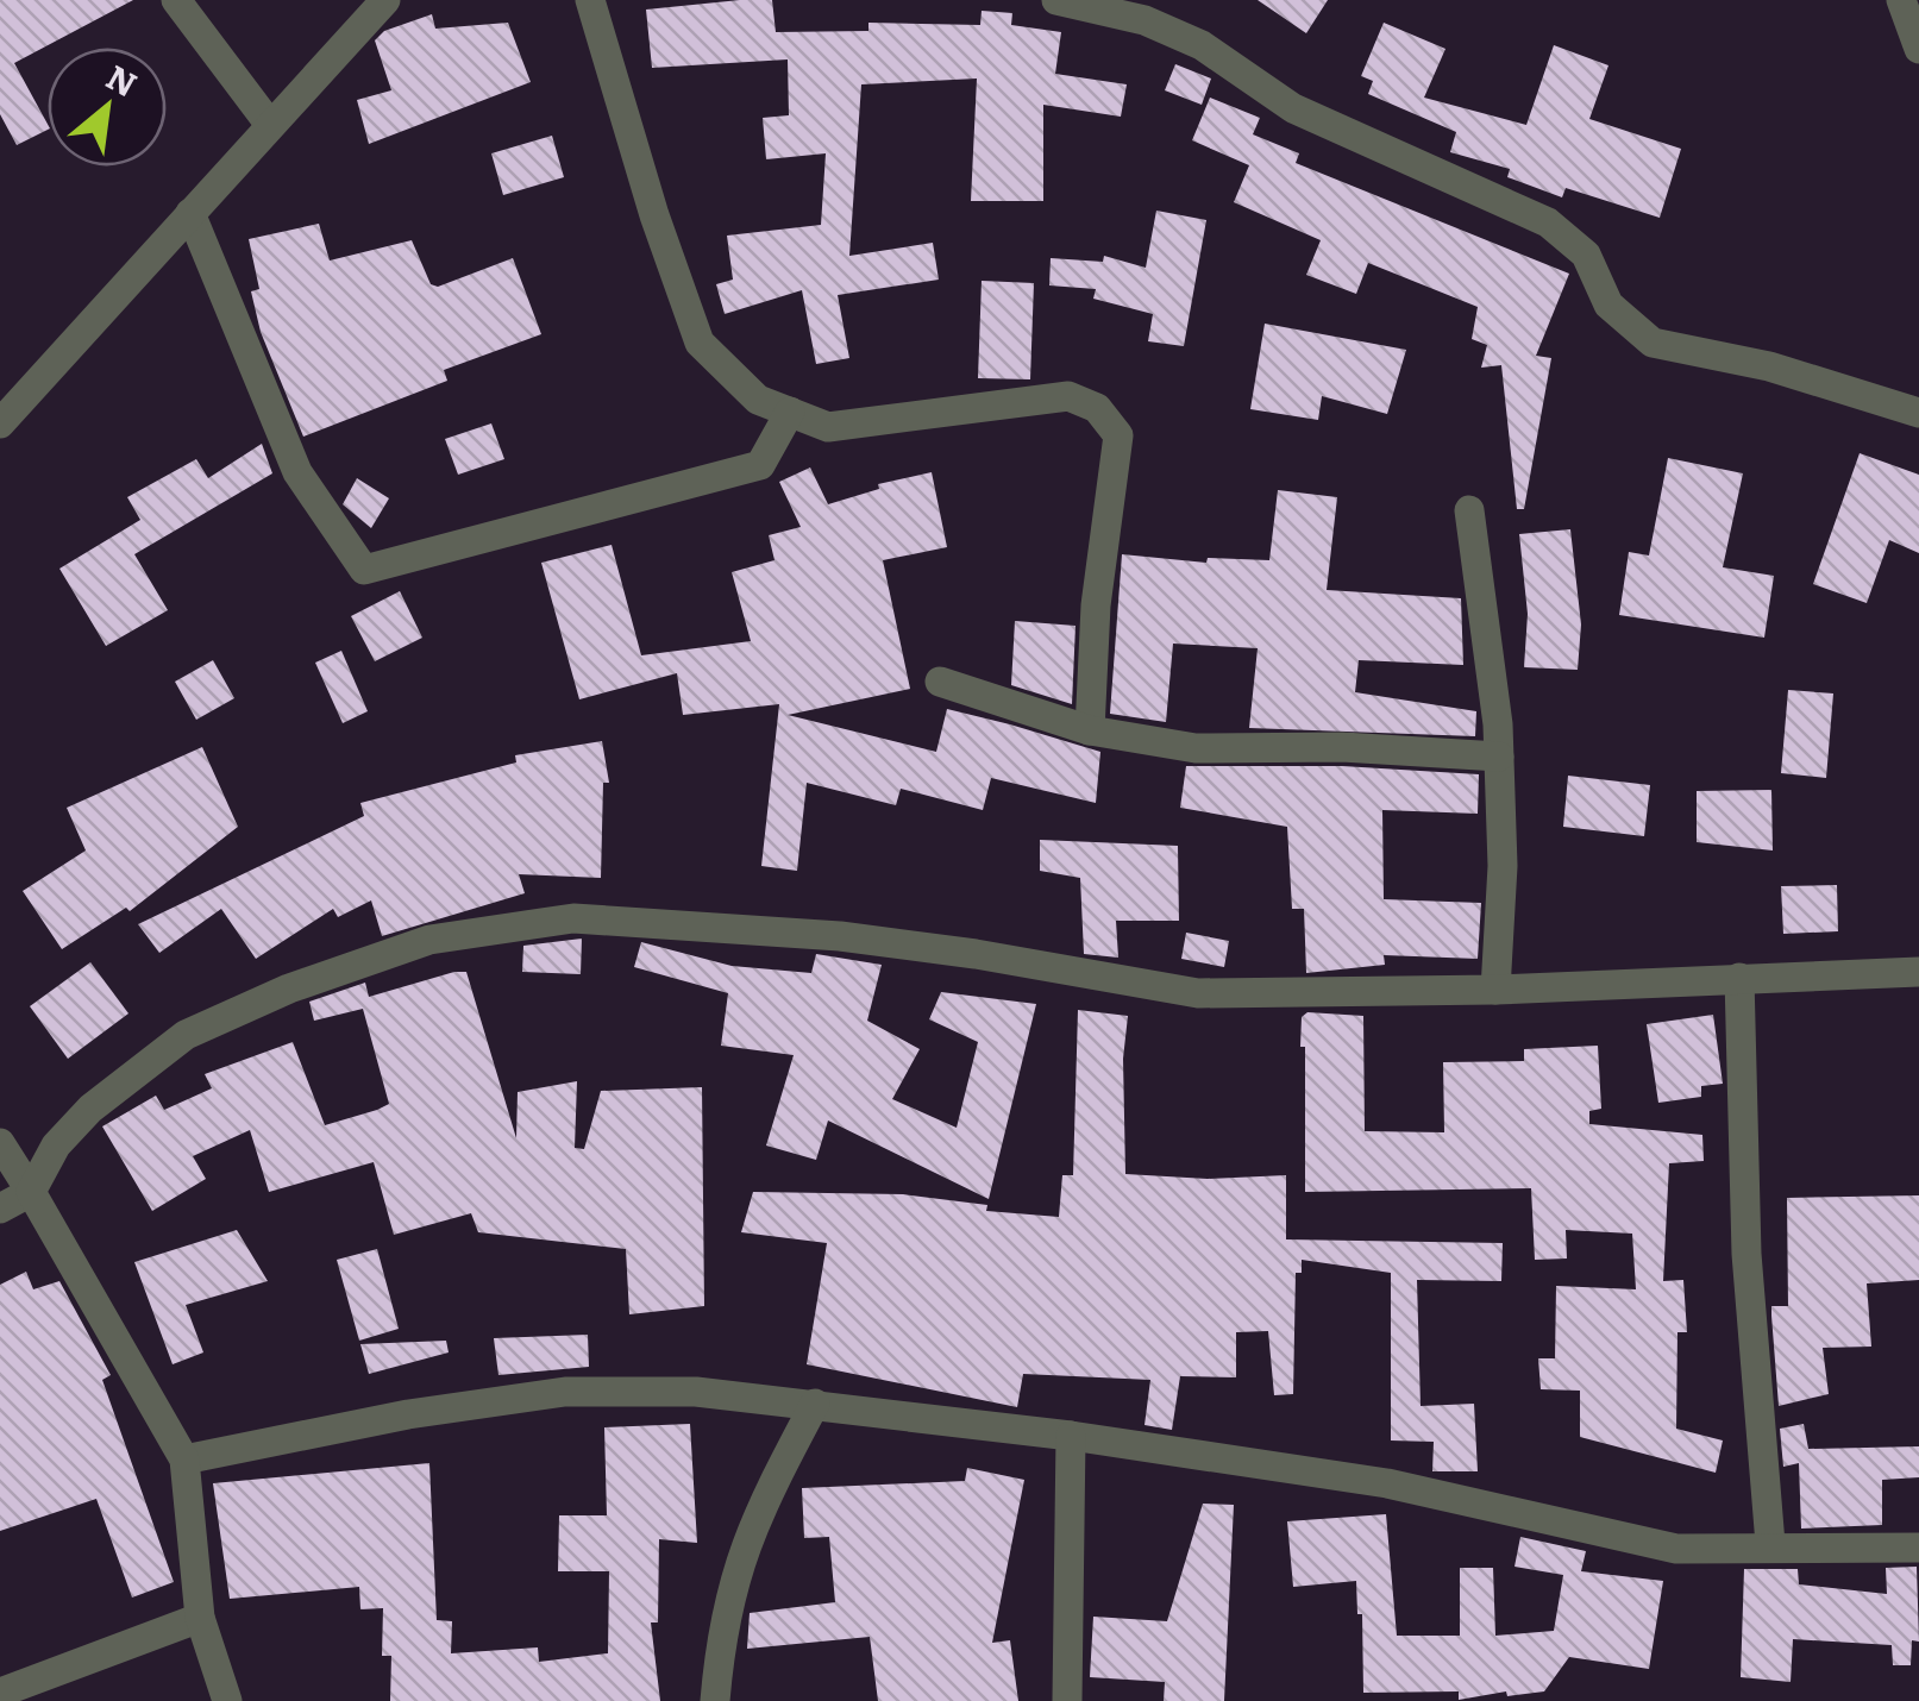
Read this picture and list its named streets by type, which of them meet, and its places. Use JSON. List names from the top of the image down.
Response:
{
  "north": "top right"
}
